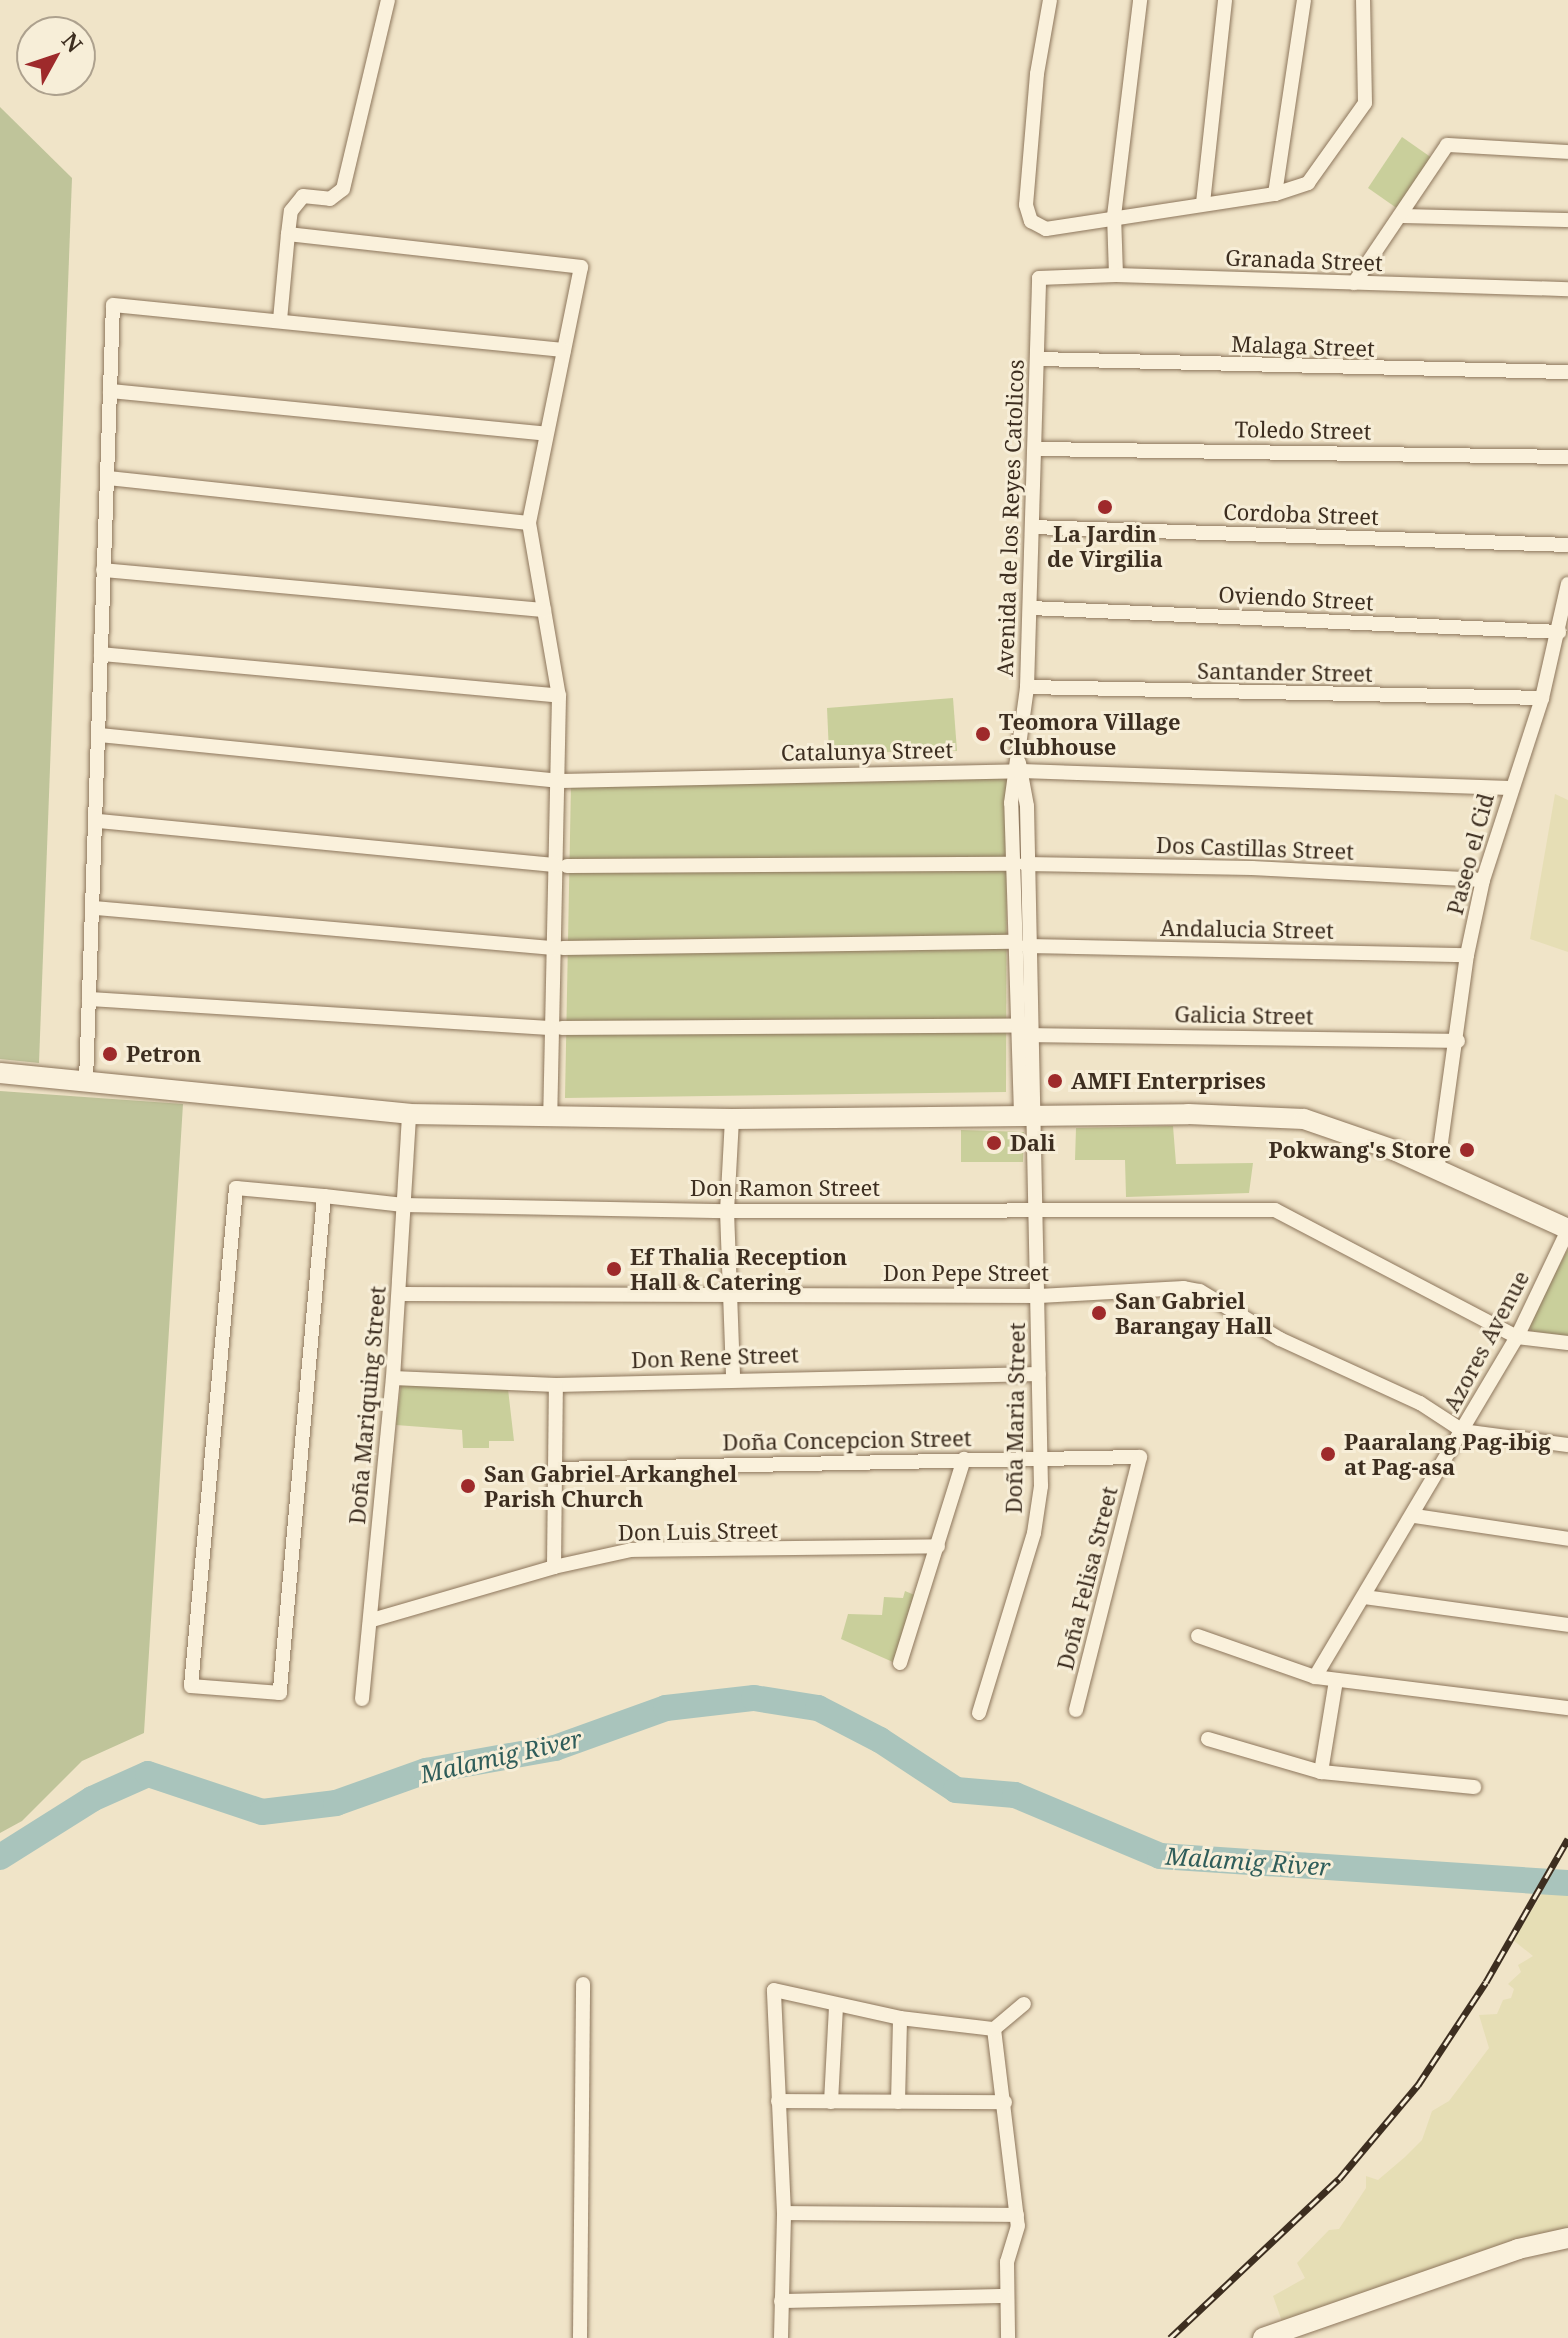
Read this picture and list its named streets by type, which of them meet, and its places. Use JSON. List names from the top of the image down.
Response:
{
  "streets": {
    "street": [
      "Granada Street",
      "Malaga Street",
      "Toledo Street",
      "Cordoba Street",
      "Avenida de los Reyes Catolicos",
      "Oviendo Street",
      "Santander Street",
      "Catalunya Street",
      "Dos Castillas Street",
      "Paseo el Cid",
      "Andalucia Street",
      "Galicia Street",
      "Don Ramon Street",
      "Don Pepe Street",
      "Azores Avenue",
      "Don Rene Street",
      "Doña Mariquing Street",
      "Doña Maria Street",
      "Doña Concepcion Street",
      "Don Luis Street",
      "Doña Felisa Street"
    ]
  },
  "crossings": [
    ["Granada Street", "Avenida de los Reyes Catolicos"],
    ["Malaga Street", "Avenida de los Reyes Catolicos"],
    ["Toledo Street", "Avenida de los Reyes Catolicos"],
    ["Cordoba Street", "Avenida de los Reyes Catolicos"],
    ["Avenida de los Reyes Catolicos", "Oviendo Street"],
    ["Avenida de los Reyes Catolicos", "Santander Street"],
    ["Avenida de los Reyes Catolicos", "Catalunya Street"],
    ["Avenida de los Reyes Catolicos", "Dos Castillas Street"],
    ["Avenida de los Reyes Catolicos", "Andalucia Street"],
    ["Avenida de los Reyes Catolicos", "Galicia Street"],
    ["Avenida de los Reyes Catolicos", "Doña Maria Street"],
    ["Oviendo Street", "Paseo el Cid"],
    ["Santander Street", "Paseo el Cid"],
    ["Catalunya Street", "Paseo el Cid"],
    ["Dos Castillas Street", "Paseo el Cid"],
    ["Paseo el Cid", "Andalucia Street"],
    ["Paseo el Cid", "Galicia Street"],
    ["Don Ramon Street", "Azores Avenue"],
    ["Don Ramon Street", "Doña Mariquing Street"],
    ["Don Ramon Street", "Doña Maria Street"],
    ["Don Pepe Street", "Azores Avenue"],
    ["Don Pepe Street", "Doña Mariquing Street"],
    ["Don Pepe Street", "Doña Maria Street"],
    ["Don Rene Street", "Doña Mariquing Street"],
    ["Don Rene Street", "Doña Maria Street"],
    ["Doña Mariquing Street", "Don Luis Street"],
    ["Doña Maria Street", "Doña Concepcion Street"],
    ["Doña Concepcion Street", "Doña Felisa Street"]
  ],
  "water": ["Malamig River"],
  "places": [
    "La Jardin de Virgilia",
    "Teomora Village Clubhouse",
    "Petron",
    "AMFI Enterprises",
    "Dali",
    "Pokwang's Store",
    "Ef Thalia Reception Hall & Catering",
    "San Gabriel Barangay Hall",
    "Paaralang Pag-ibig at Pag-asa",
    "San Gabriel Arkanghel Parish Church"
  ],
  "north": "top right"
}
